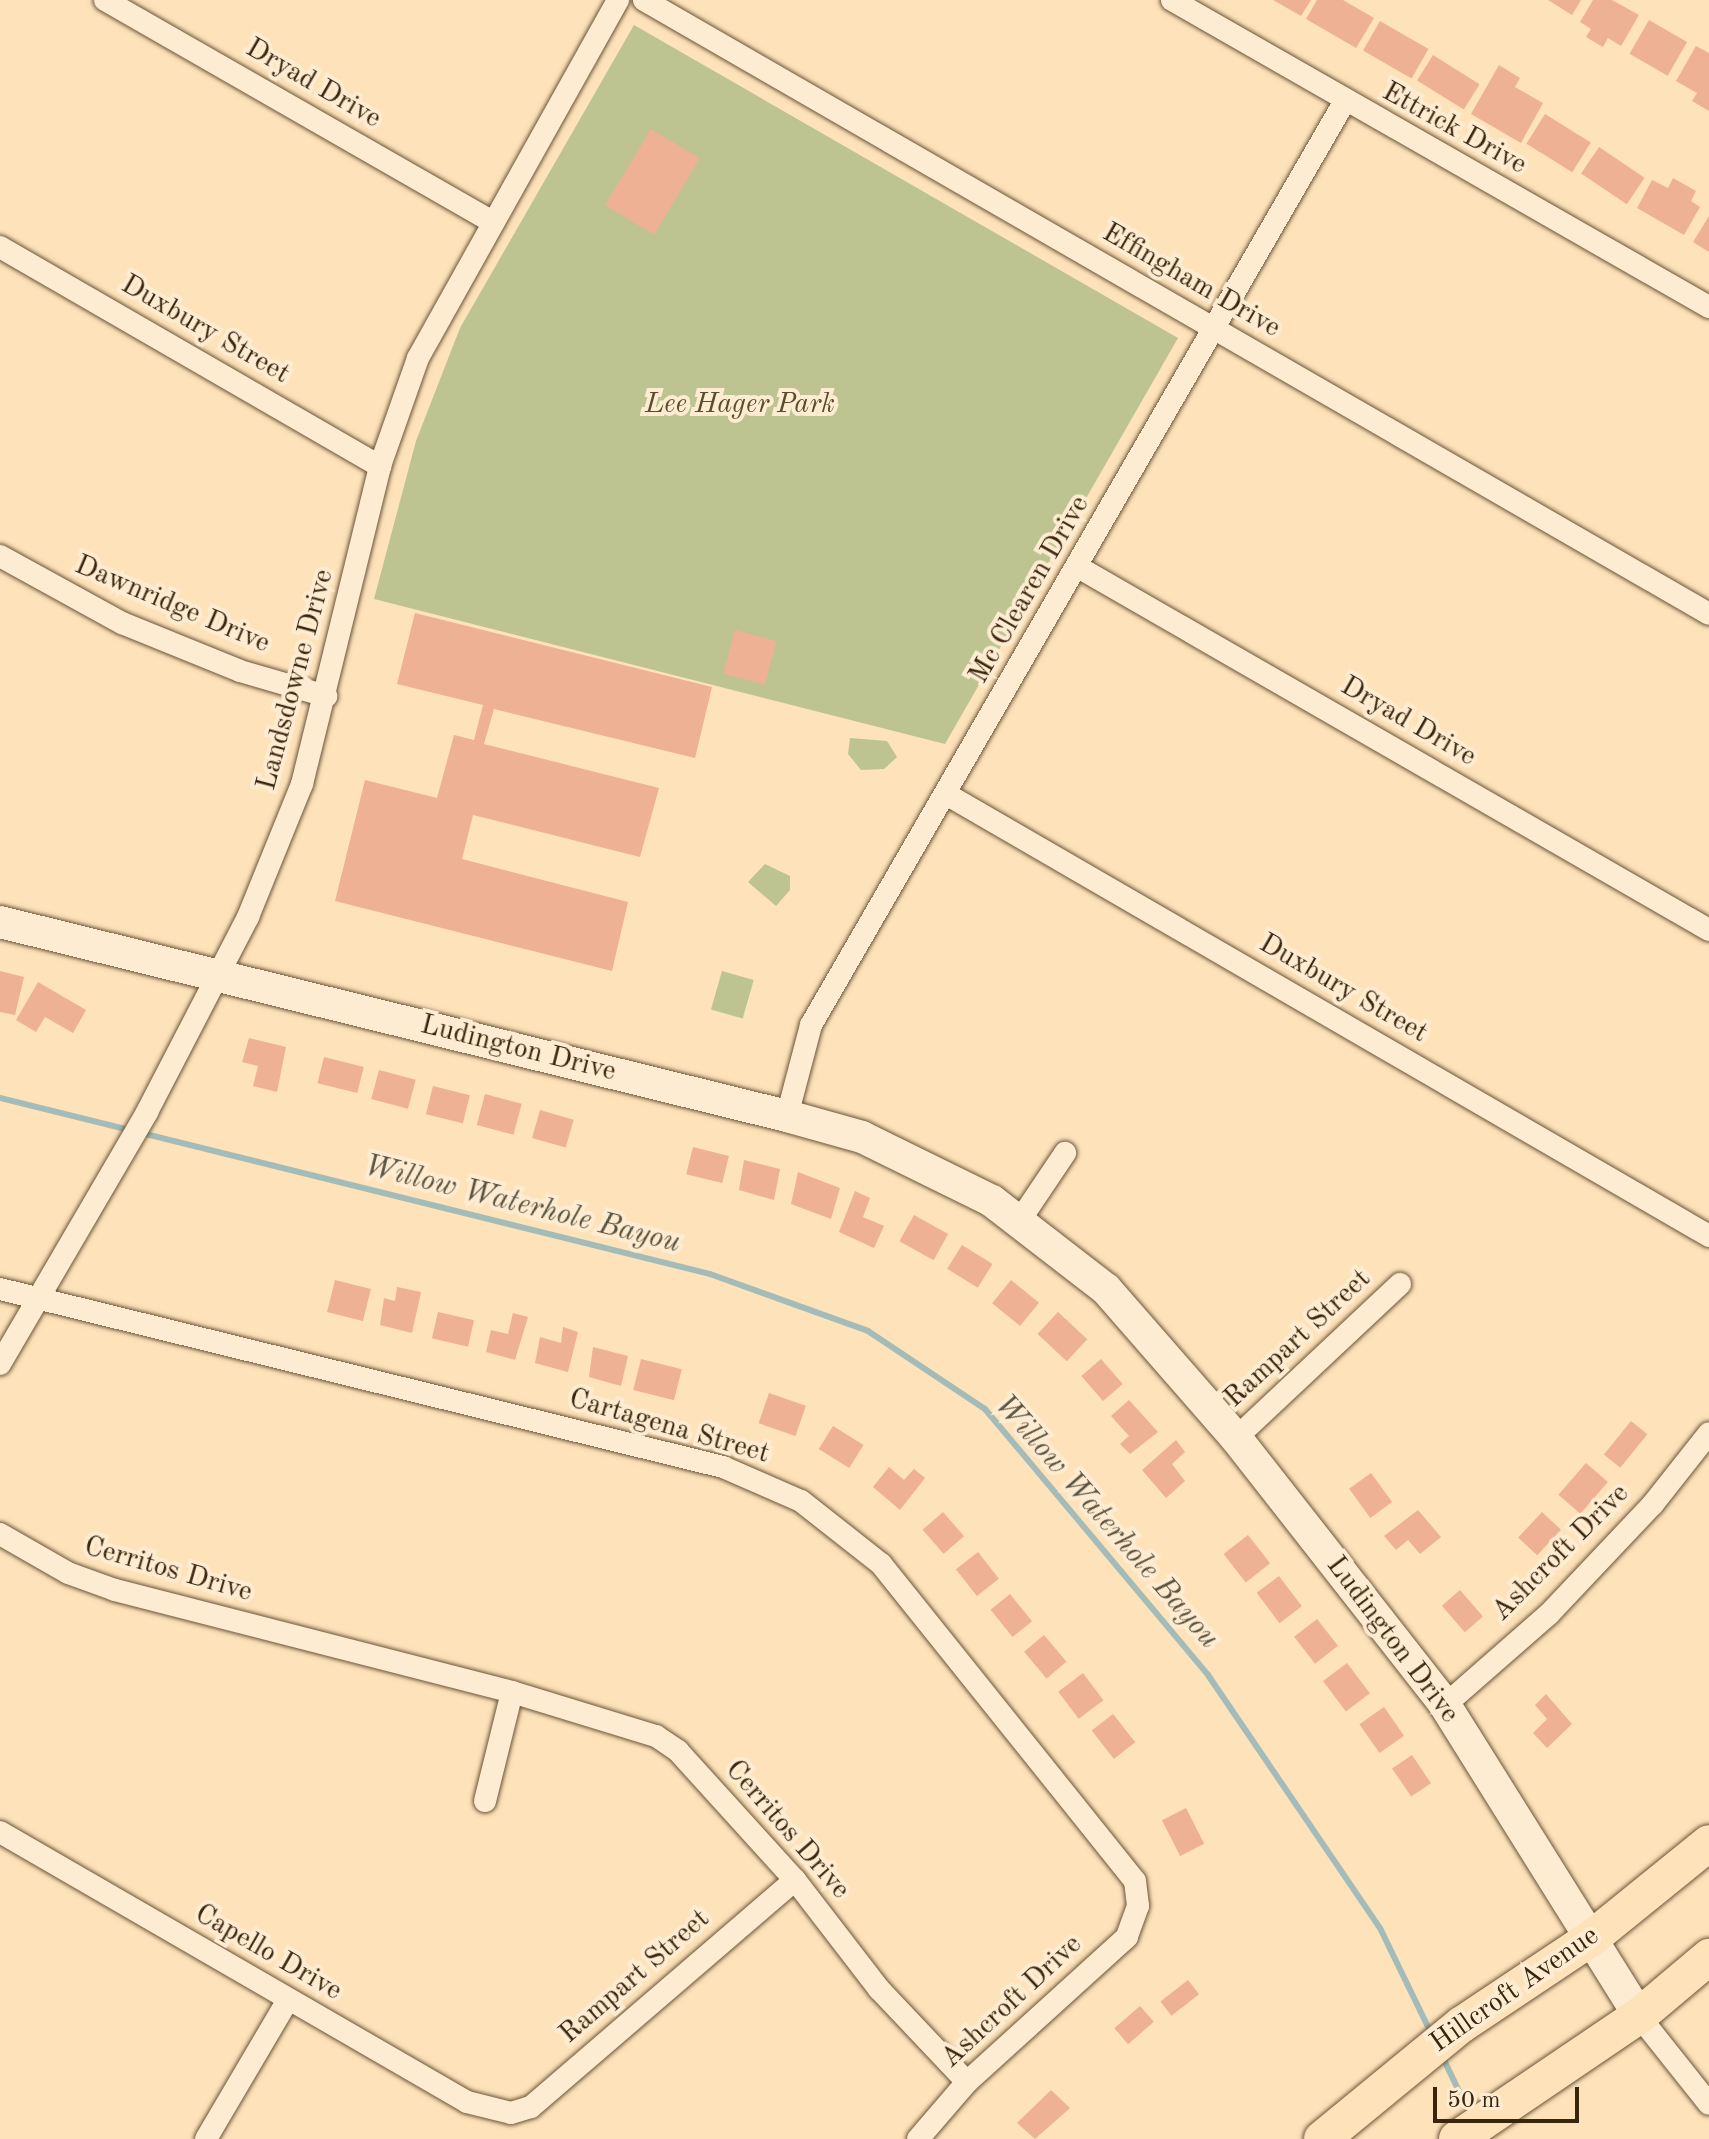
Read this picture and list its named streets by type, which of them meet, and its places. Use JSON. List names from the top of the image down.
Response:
{
  "streets": {
    "main road": ["Hillcroft Avenue"],
    "street": [
      "Dryad Drive",
      "Ettrick Drive",
      "Effingham Drive",
      "Duxbury Street",
      "Mc Clearen Drive",
      "Dawnridge Drive",
      "Landsdowne Drive",
      "Ludington Drive",
      "Rampart Street",
      "Cartagena Street",
      "Ashcroft Drive",
      "Cerritos Drive",
      "Capello Drive"
    ]
  },
  "crossings": [
    ["Dryad Drive", "Mc Clearen Drive"],
    ["Dryad Drive", "Landsdowne Drive"],
    ["Ettrick Drive", "Mc Clearen Drive"],
    ["Effingham Drive", "Mc Clearen Drive"],
    ["Duxbury Street", "Mc Clearen Drive"],
    ["Duxbury Street", "Landsdowne Drive"],
    ["Mc Clearen Drive", "Ludington Drive"],
    ["Dawnridge Drive", "Landsdowne Drive"],
    ["Landsdowne Drive", "Ludington Drive"],
    ["Landsdowne Drive", "Cartagena Street"],
    ["Ludington Drive", "Rampart Street"],
    ["Ludington Drive", "Ashcroft Drive"],
    ["Ludington Drive", "Hillcroft Avenue"],
    ["Rampart Street", "Cerritos Drive"],
    ["Rampart Street", "Capello Drive"],
    ["Cartagena Street", "Ashcroft Drive"],
    ["Ashcroft Drive", "Cerritos Drive"]
  ],
  "water": ["Willow Waterhole Bayou"],
  "parks": ["Lee Hager Park"],
  "scale_bar": "50 m"
}
